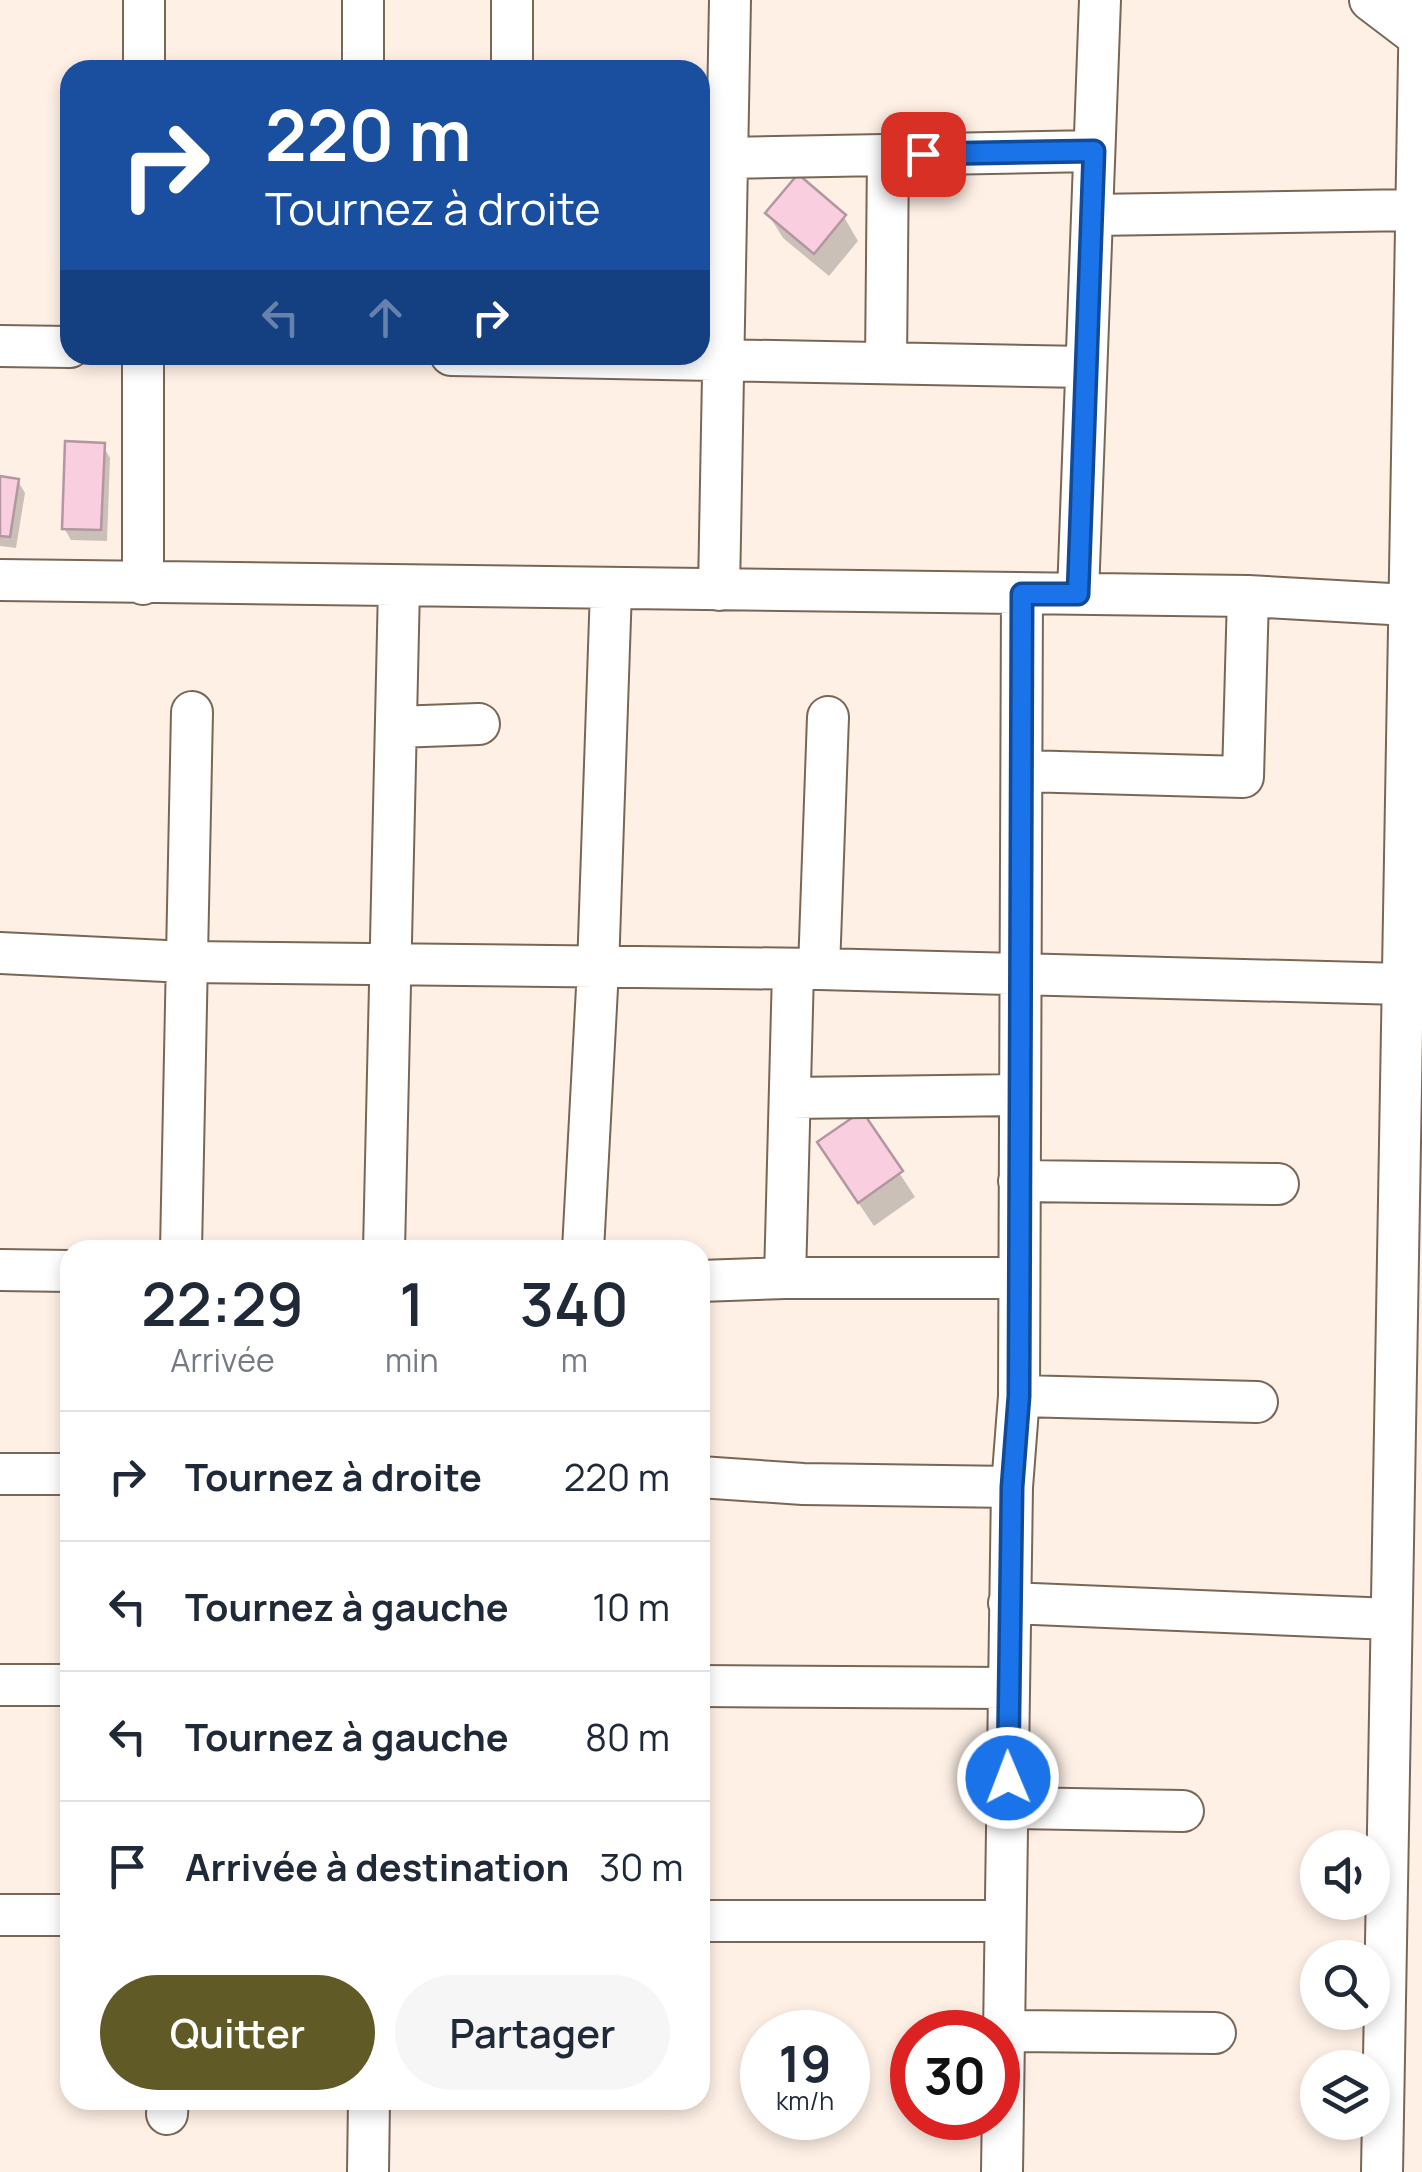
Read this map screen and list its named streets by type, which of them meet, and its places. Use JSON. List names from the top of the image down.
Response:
{
  "page": {
    "turn": ["220 m", "Tournez à droite"],
    "eta": [
      "22:29",
      "Arrivée",
      "1",
      "min",
      "340",
      "m"
    ],
    "list": [
      {
        "name": "Tournez à droite",
        "value": "220 m"
      },
      {
        "name": "Tournez à gauche",
        "value": "10 m"
      },
      {
        "name": "Tournez à gauche",
        "value": "80 m"
      },
      {
        "name": "Arrivée à destination",
        "value": "30 m"
      }
    ],
    "buttons": ["Quitter", "Partager"],
    "speed": "19 km/h",
    "limit": "30"
  }
}
